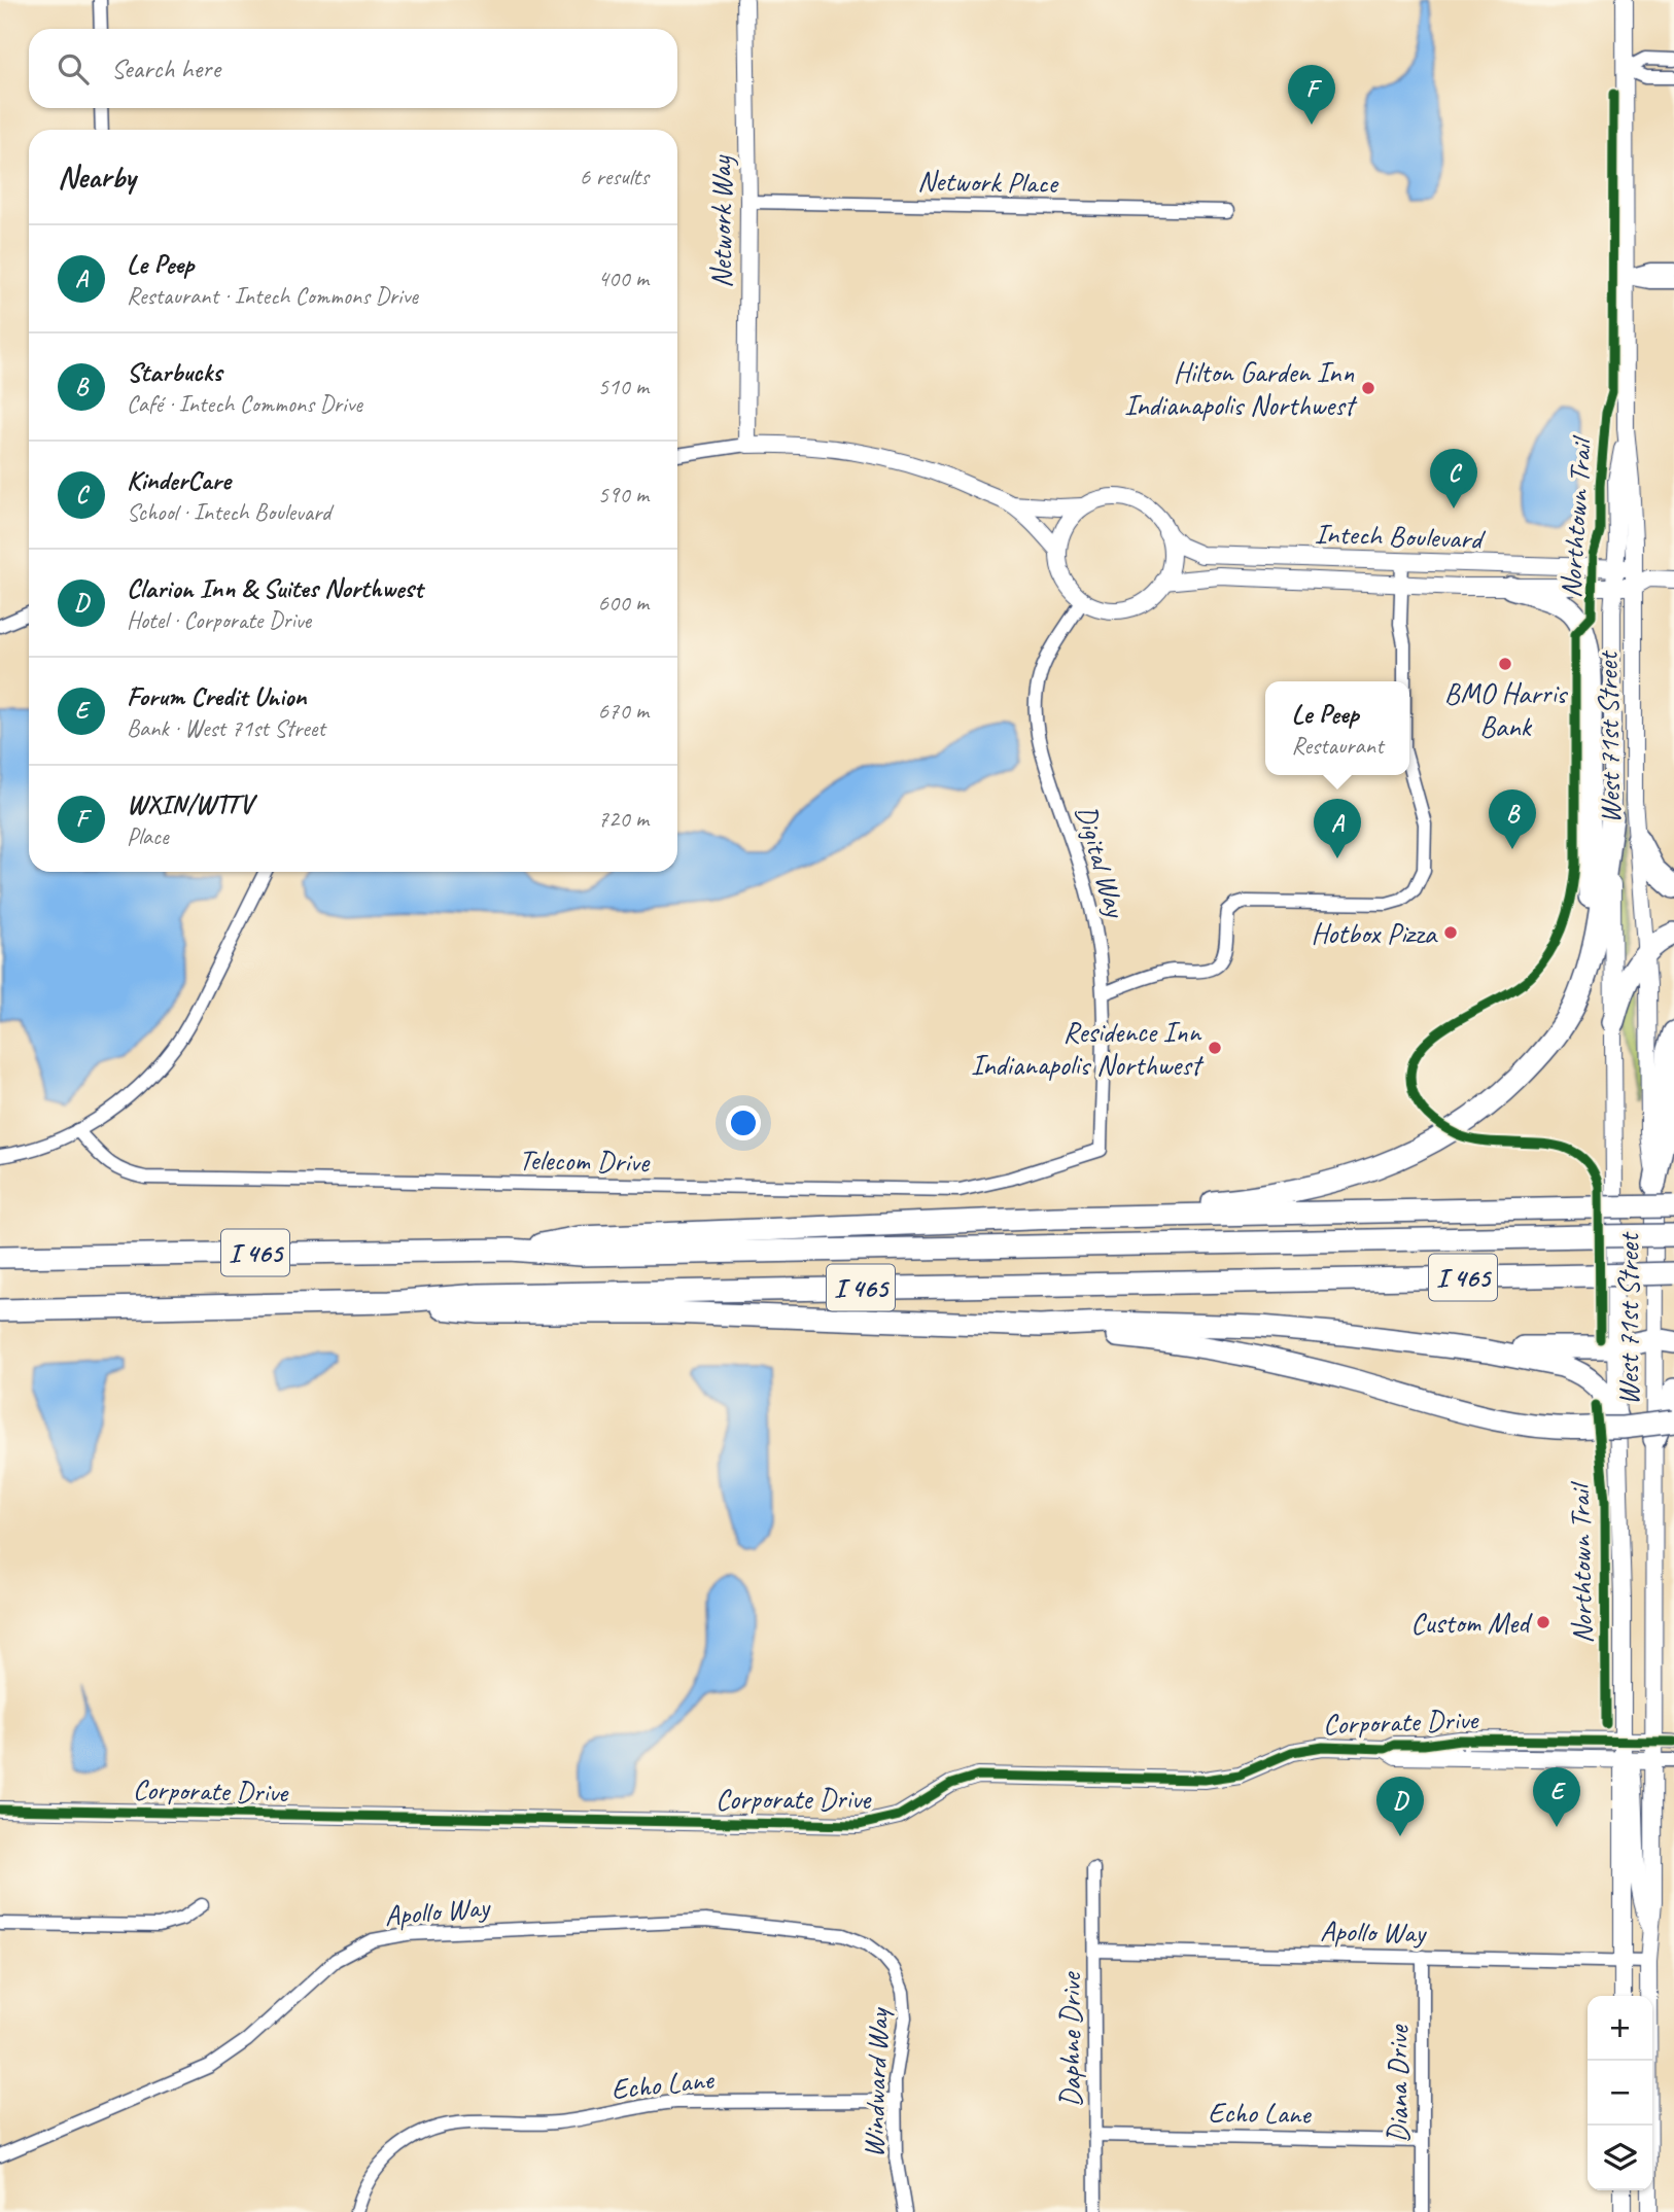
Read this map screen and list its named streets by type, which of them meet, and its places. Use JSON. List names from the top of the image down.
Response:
{
  "streets": {
    "highway": ["I 465"],
    "street": [
      "Network Place",
      "Network Way",
      "Intech Boulevard",
      "West 71st Street",
      "Digital Way",
      "Telecom Drive",
      "Corporate Drive",
      "Apollo Way",
      "Daphne Drive",
      "Echo Lane",
      "Windward Way",
      "Diana Drive"
    ],
    "cycle path": ["Northtown Trail"]
  },
  "crossings": [
    ["Network Place", "Network Way"],
    ["Intech Boulevard", "West 71st Street"],
    ["Intech Boulevard", "Digital Way"],
    ["West 71st Street", "Corporate Drive"],
    ["West 71st Street", "Apollo Way"],
    ["Digital Way", "Telecom Drive"],
    ["Apollo Way", "Daphne Drive"],
    ["Apollo Way", "Windward Way"],
    ["Apollo Way", "Diana Drive"],
    ["Daphne Drive", "Echo Lane"],
    ["Echo Lane", "Windward Way"],
    ["Echo Lane", "Diana Drive"]
  ],
  "places": [
    "Hilton Garden Inn Indianapolis Northwest",
    "BMO Harris Bank",
    "Hotbox Pizza",
    "Residence Inn Indianapolis Northwest",
    "Custom Med"
  ],
  "page": {
    "search": "Search here",
    "pins": [
      "F",
      "C",
      "B",
      "A",
      "E",
      "D"
    ],
    "heading": ["Nearby", "6 results"],
    "list": [
      {
        "mark": "A",
        "name": "Le Peep",
        "note": "Restaurant · Intech Commons Drive",
        "value": "400 m"
      },
      {
        "mark": "B",
        "name": "Starbucks",
        "note": "Café · Intech Commons Drive",
        "value": "510 m"
      },
      {
        "mark": "C",
        "name": "KinderCare",
        "note": "School · Intech Boulevard",
        "value": "590 m"
      },
      {
        "mark": "D",
        "name": "Clarion Inn & Suites Northwest",
        "note": "Hotel · Corporate Drive",
        "value": "600 m"
      },
      {
        "mark": "E",
        "name": "Forum Credit Union",
        "note": "Bank · West 71st Street",
        "value": "670 m"
      },
      {
        "mark": "F",
        "name": "WXIN/WTTV",
        "note": "Place",
        "value": "720 m"
      }
    ],
    "popup": ["Le Peep", "Restaurant"],
    "map_buttons": ["+", "−"]
  }
}
